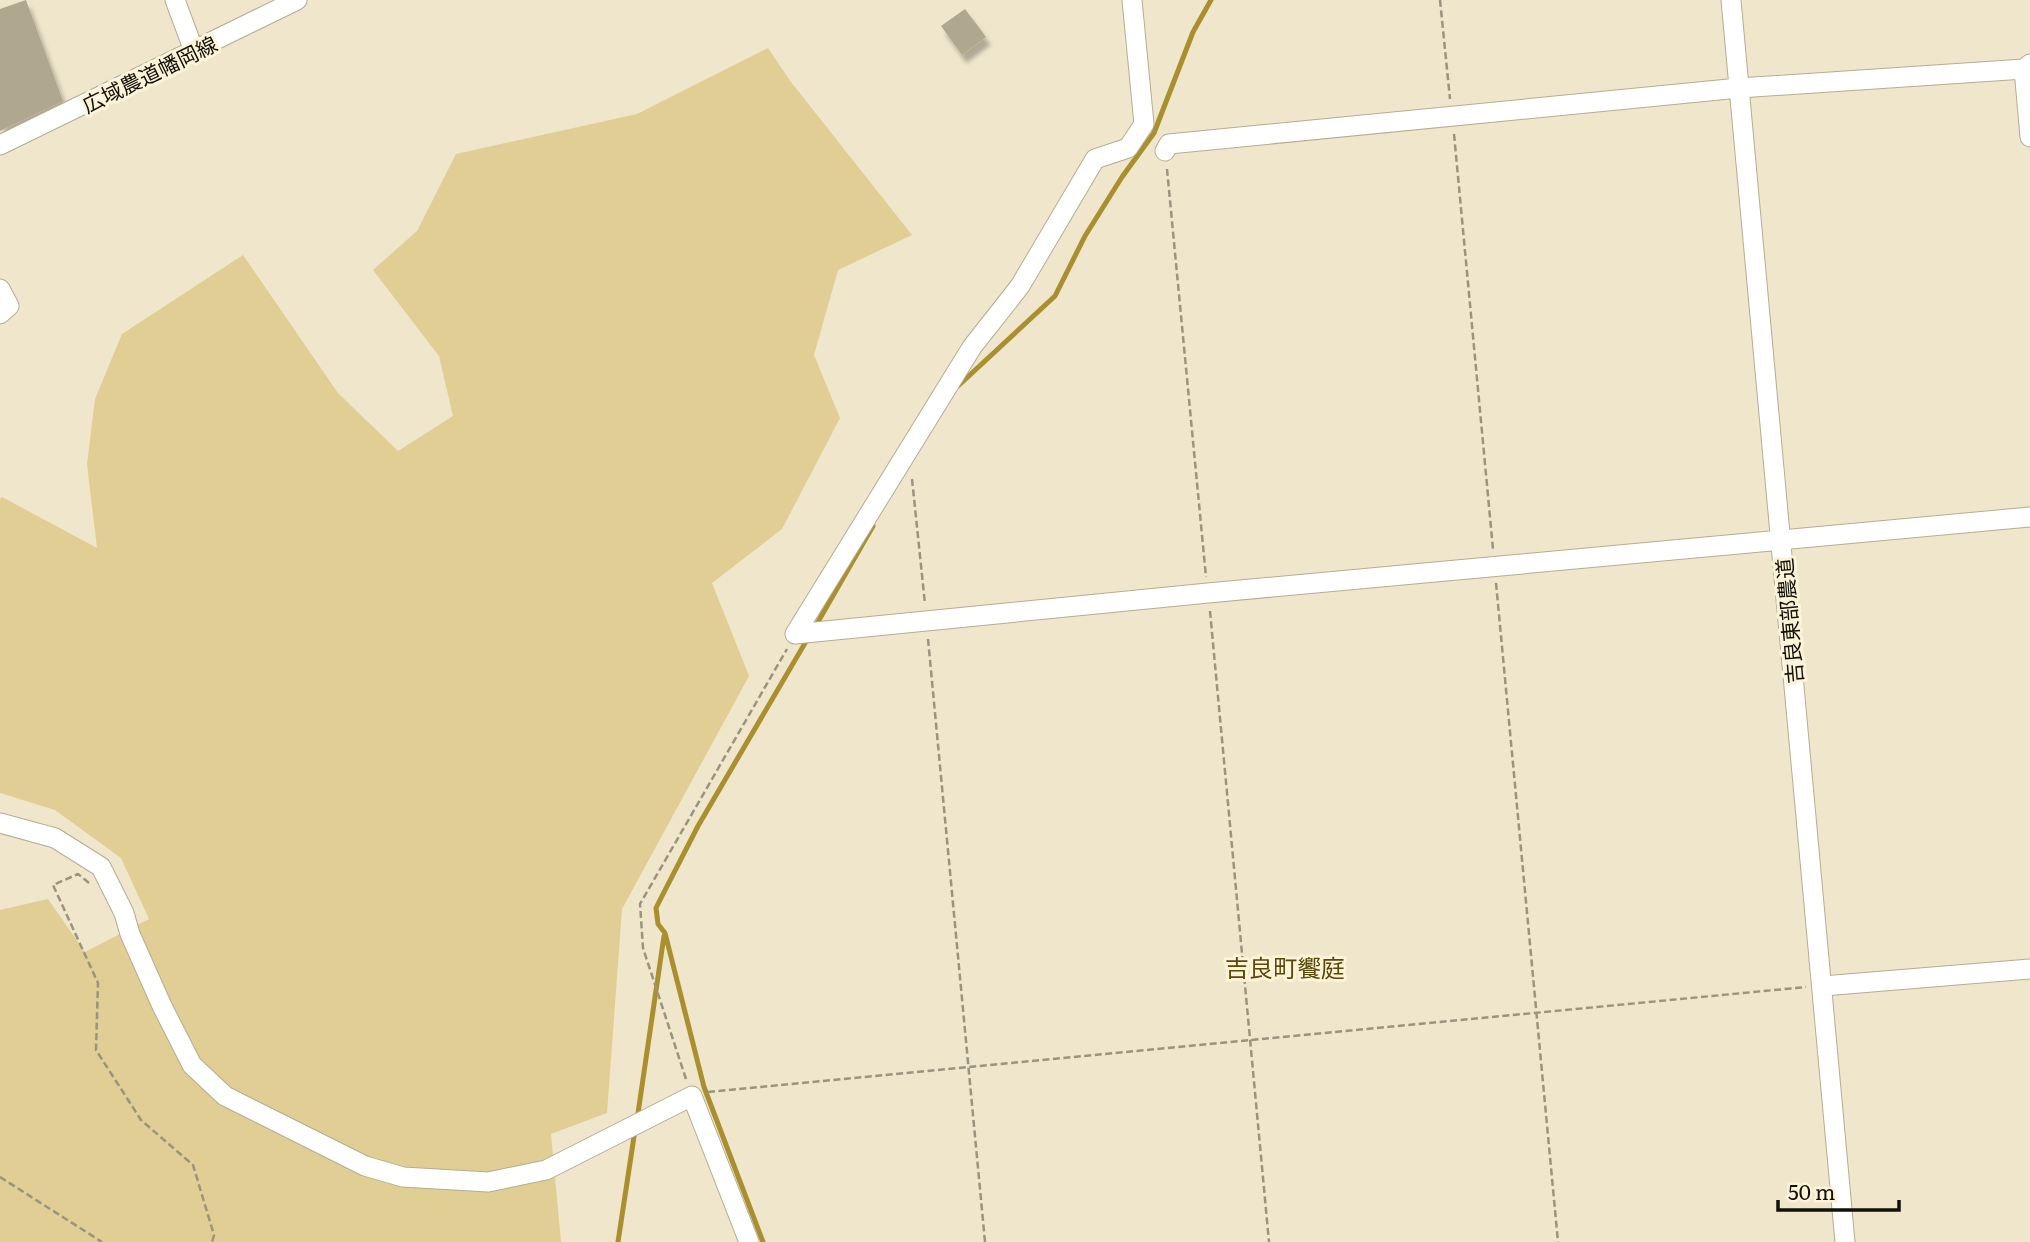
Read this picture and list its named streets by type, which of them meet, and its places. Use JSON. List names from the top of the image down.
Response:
{
  "streets": {
    "street": ["広域農道幡岡線", "吉良東部農道"]
  },
  "districts": ["吉良町饗庭"],
  "scale_bar": "50 m"
}
